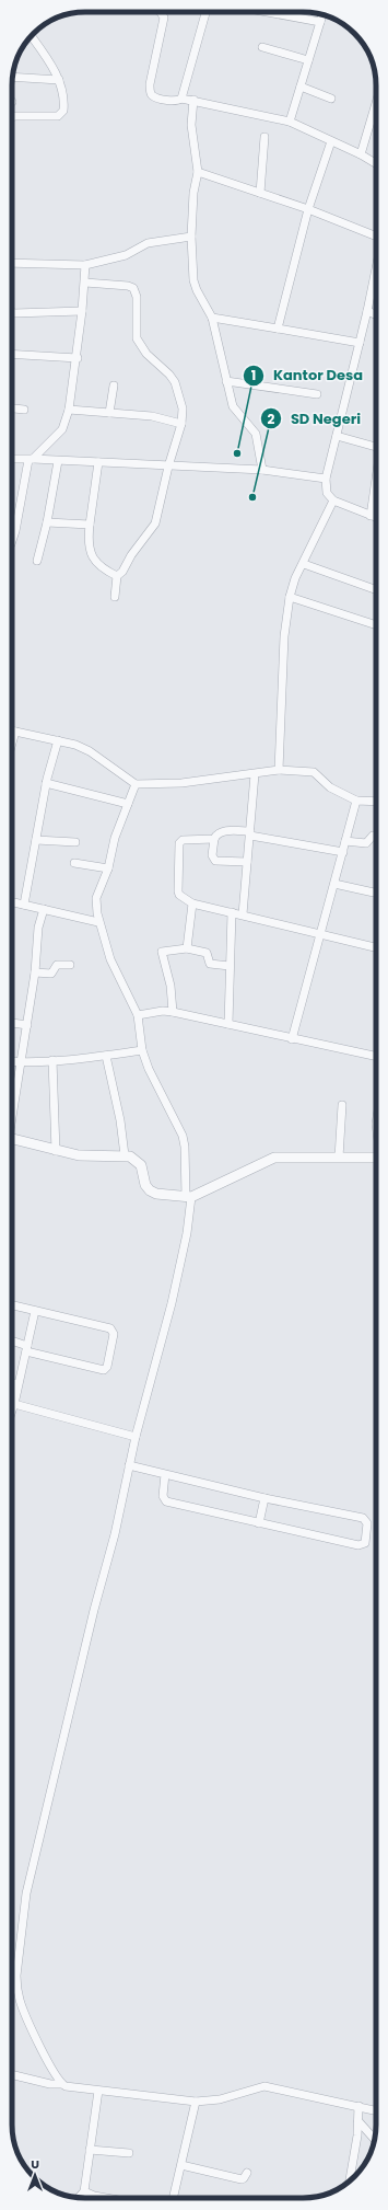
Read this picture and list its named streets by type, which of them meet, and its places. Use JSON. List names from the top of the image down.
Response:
{
  "places": ["Kantor Desa", "SD Negeri"],
  "north": "top"
}
